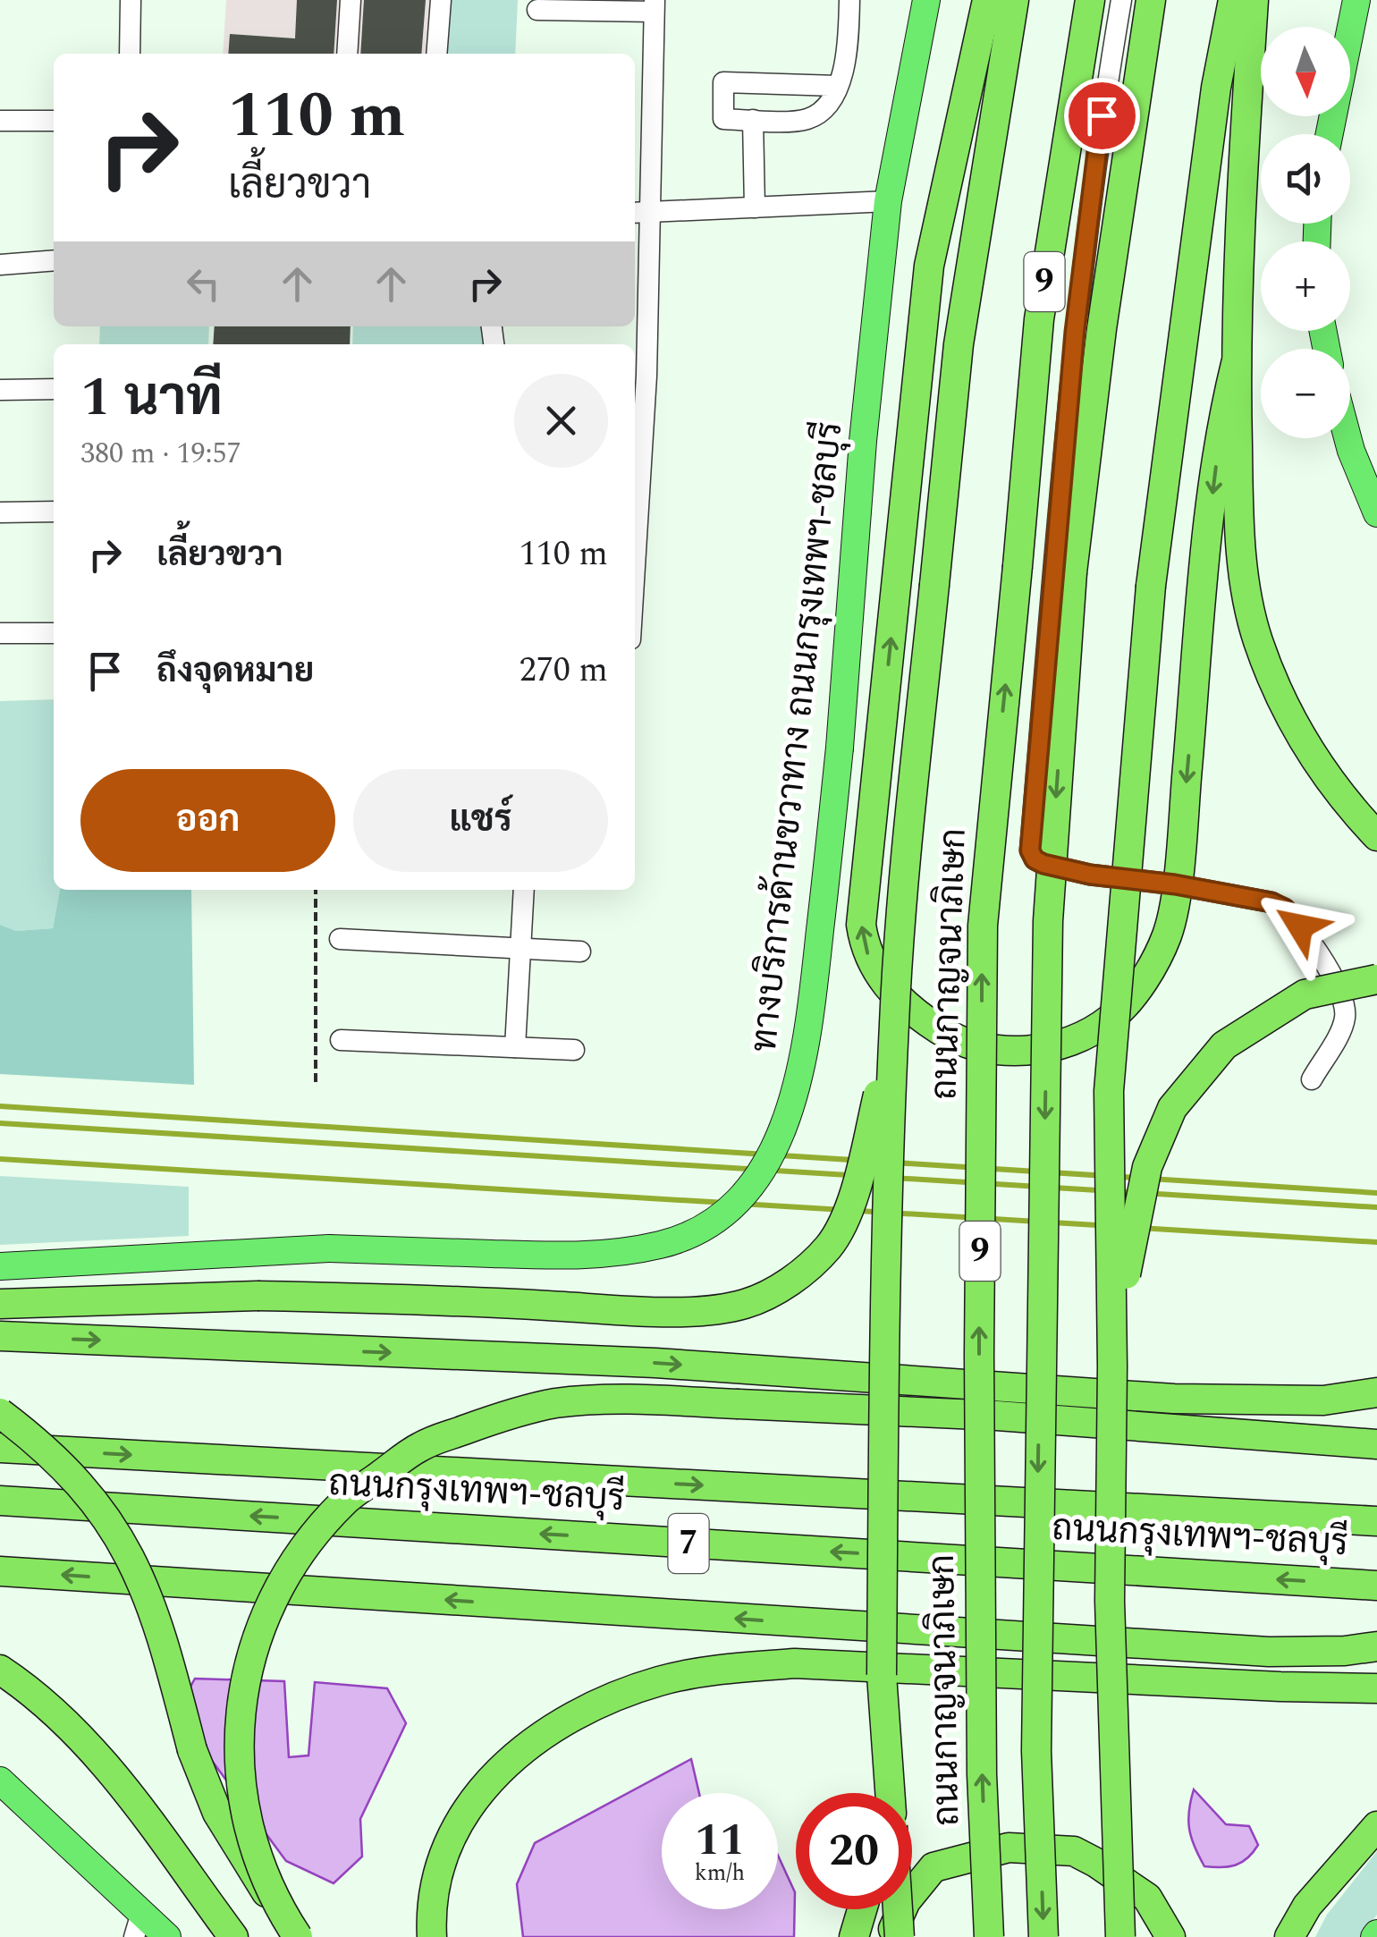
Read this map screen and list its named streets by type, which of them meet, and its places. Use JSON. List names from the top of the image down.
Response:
{
  "streets": {
    "highway": [
      "9",
      "ถนนกาญจนาภิเษก",
      "ถนนกรุงเทพฯ-ชลบุรี",
      "7"
    ],
    "main road": ["ทางบริการด้านขวาทาง ถนนกรุงเทพฯ-ชลบุรี"]
  },
  "north": "bottom",
  "page": {
    "map_buttons": ["+", "−"],
    "turn": ["110 m", "เลี้ยวขวา"],
    "heading": ["1 นาที", "380 m · 19:57"],
    "list": [
      {
        "name": "เลี้ยวขวา",
        "value": "110 m"
      },
      {
        "name": "ถึงจุดหมาย",
        "value": "270 m"
      }
    ],
    "buttons": ["ออก", "แชร์"],
    "speed": "11 km/h",
    "limit": "20"
  }
}
